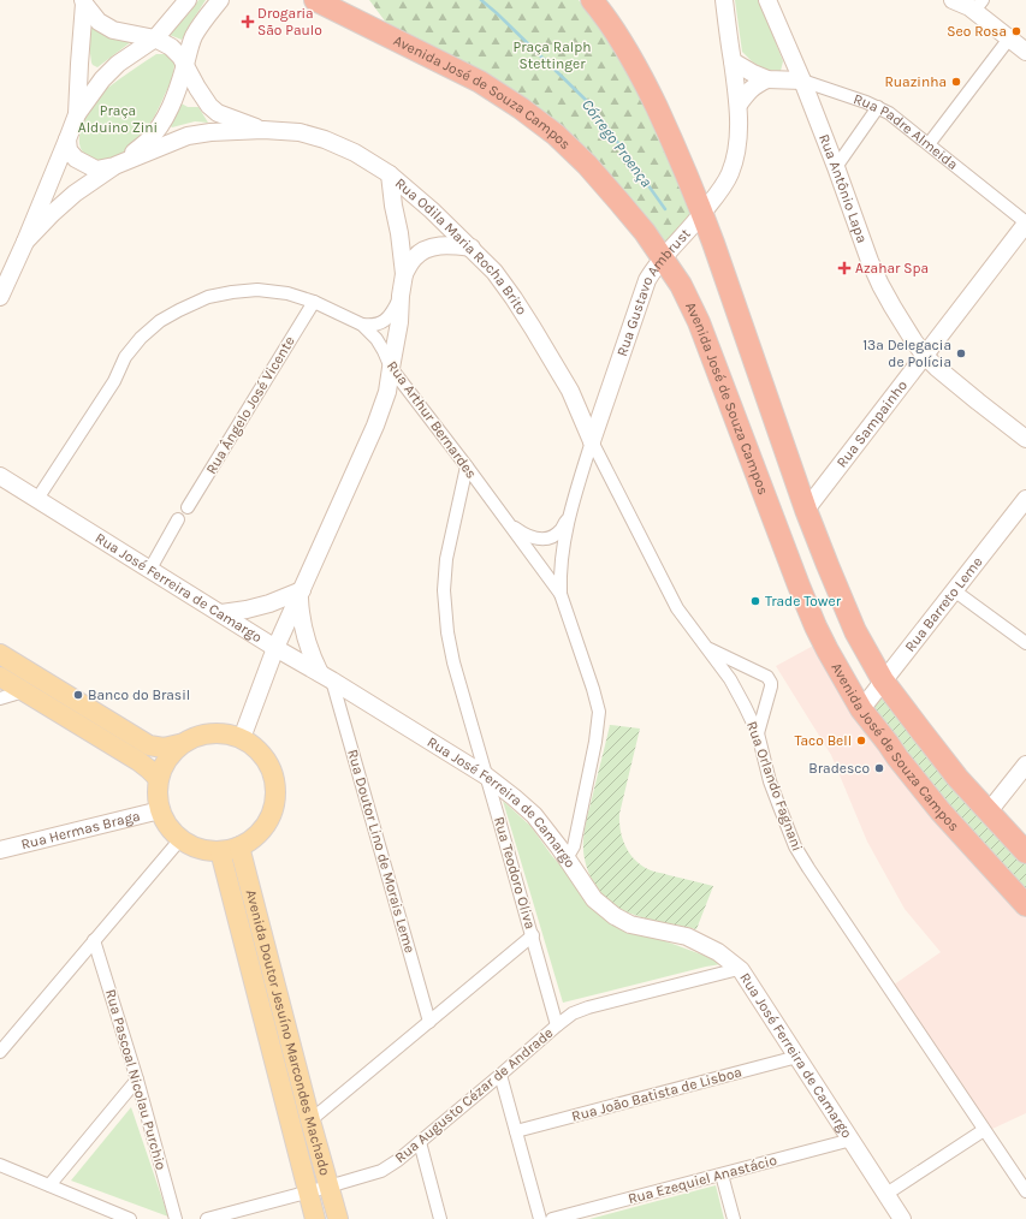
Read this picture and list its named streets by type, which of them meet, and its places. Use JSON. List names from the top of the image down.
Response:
{
  "streets": {
    "highway": ["Avenida José de Souza Campos"],
    "main road": ["Avenida Doutor Jesuíno Marcondes Machado"],
    "street": [
      "Rua Padre Almeida",
      "Rua Antônio Lapa",
      "Rua Odila Maria Rocha Brito",
      "Rua Gustavo Ambrust",
      "Rua Ângelo José Vicente",
      "Rua Arthur Bernardes",
      "Rua Sampainho",
      "Rua José Ferreira de Camargo",
      "Rua Barreto Leme",
      "Rua Orlando Fagnani",
      "Rua Hermas Braga",
      "Rua Doutor Lino de Morais Leme",
      "Rua Teodoro Oliva",
      "Rua Pascoal Nicolau Purchio",
      "Rua João Batista de Lisboa",
      "Rua Augusto Cézar de Andrade",
      "Rua Ezequiel Anastácio"
    ]
  },
  "crossings": [
    ["Avenida José de Souza Campos", "Rua Gustavo Ambrust"],
    ["Avenida José de Souza Campos", "Rua Sampainho"],
    ["Avenida José de Souza Campos", "Rua Barreto Leme"],
    ["Rua Padre Almeida", "Rua Antônio Lapa"],
    ["Rua Padre Almeida", "Rua Sampainho"],
    ["Rua Antônio Lapa", "Rua Sampainho"],
    ["Rua Odila Maria Rocha Brito", "Rua Gustavo Ambrust"],
    ["Rua Odila Maria Rocha Brito", "Rua Orlando Fagnani"],
    ["Rua Gustavo Ambrust", "Rua Arthur Bernardes"],
    ["Rua Gustavo Ambrust", "Rua Orlando Fagnani"],
    ["Rua Ângelo José Vicente", "Rua Arthur Bernardes"],
    ["Rua Arthur Bernardes", "Rua José Ferreira de Camargo"],
    ["Rua Arthur Bernardes", "Rua Teodoro Oliva"],
    ["Rua José Ferreira de Camargo", "Rua Doutor Lino de Morais Leme"],
    ["Rua José Ferreira de Camargo", "Rua Teodoro Oliva"],
    ["Rua José Ferreira de Camargo", "Rua João Batista de Lisboa"],
    ["Rua José Ferreira de Camargo", "Rua Augusto Cézar de Andrade"],
    ["Rua José Ferreira de Camargo", "Rua Ezequiel Anastácio"],
    ["Rua Hermas Braga", "Avenida Doutor Jesuíno Marcondes Machado"],
    ["Rua Teodoro Oliva", "Rua Augusto Cézar de Andrade"],
    ["Avenida Doutor Jesuíno Marcondes Machado", "Rua Augusto Cézar de Andrade"]
  ],
  "water": ["Córrego Proença"],
  "parks": ["Praça Ralph Stettinger", "Praça Alduino Zini"],
  "places": {
    "health": ["Drogaria São Paulo", "Azahar Spa"],
    "other": [
      "Seo Rosa",
      "Ruazinha",
      "13ª Delegacia de Polícia",
      "Trade Tower",
      "Banco do Brasil",
      "Taco Bell",
      "Bradesco"
    ]
  }
}
